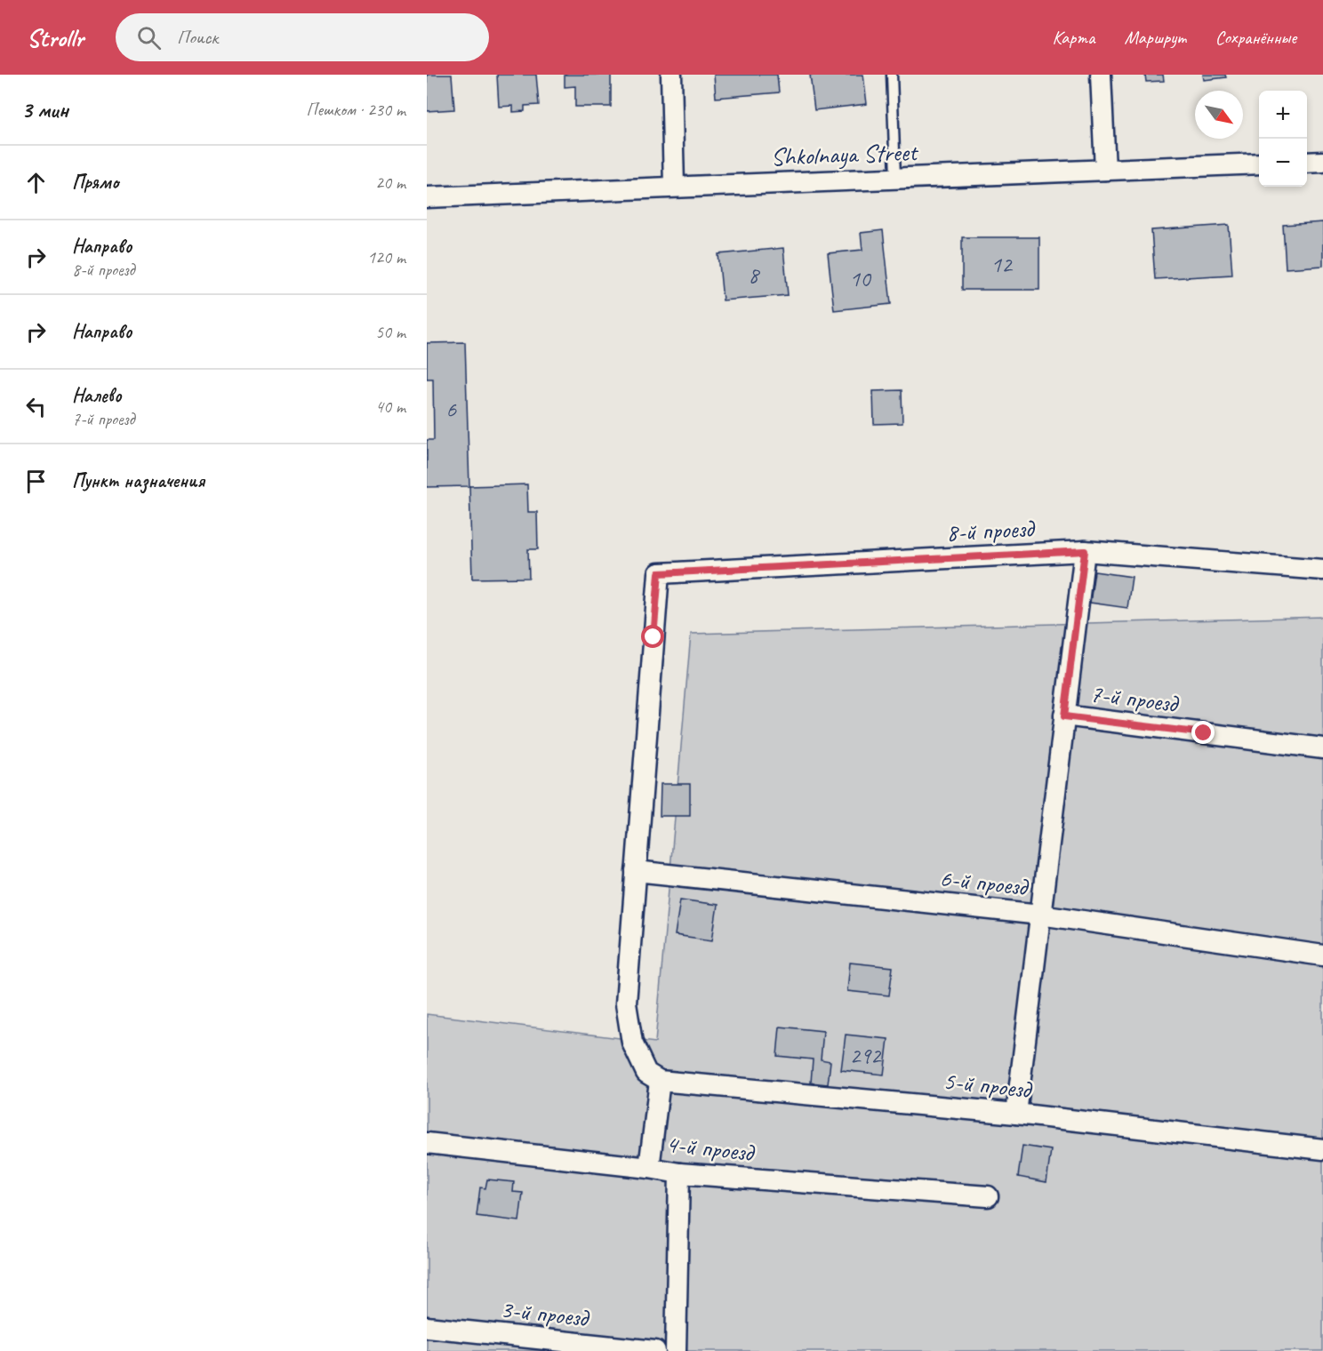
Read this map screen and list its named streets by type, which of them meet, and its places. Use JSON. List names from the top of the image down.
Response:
{
  "streets": {
    "street": [
      "Shkolnaya Street",
      "8-й проезд",
      "7-й проезд",
      "6-й проезд",
      "5-й проезд",
      "4-й проезд",
      "3-й проезд"
    ]
  },
  "crossings": [
    ["8-й проезд", "6-й проезд"]
  ],
  "house_numbers": [
    "12",
    "8",
    "10",
    "6",
    "292"
  ],
  "north": "bottom right",
  "page": {
    "header": "Strollr",
    "search": "Поиск",
    "nav": ["Карта", "Маршрут", "Сохранённые"],
    "heading": ["3 мин", "Пешком · 230 m"],
    "map_buttons": ["+", "−"],
    "list": [
      ["Прямо", "20 m"],
      ["Направо", "8-й проезд", "120 m"],
      ["Направо", "50 m"],
      ["Налево", "7-й проезд", "40 m"],
      "Пункт назначения"
    ]
  }
}
